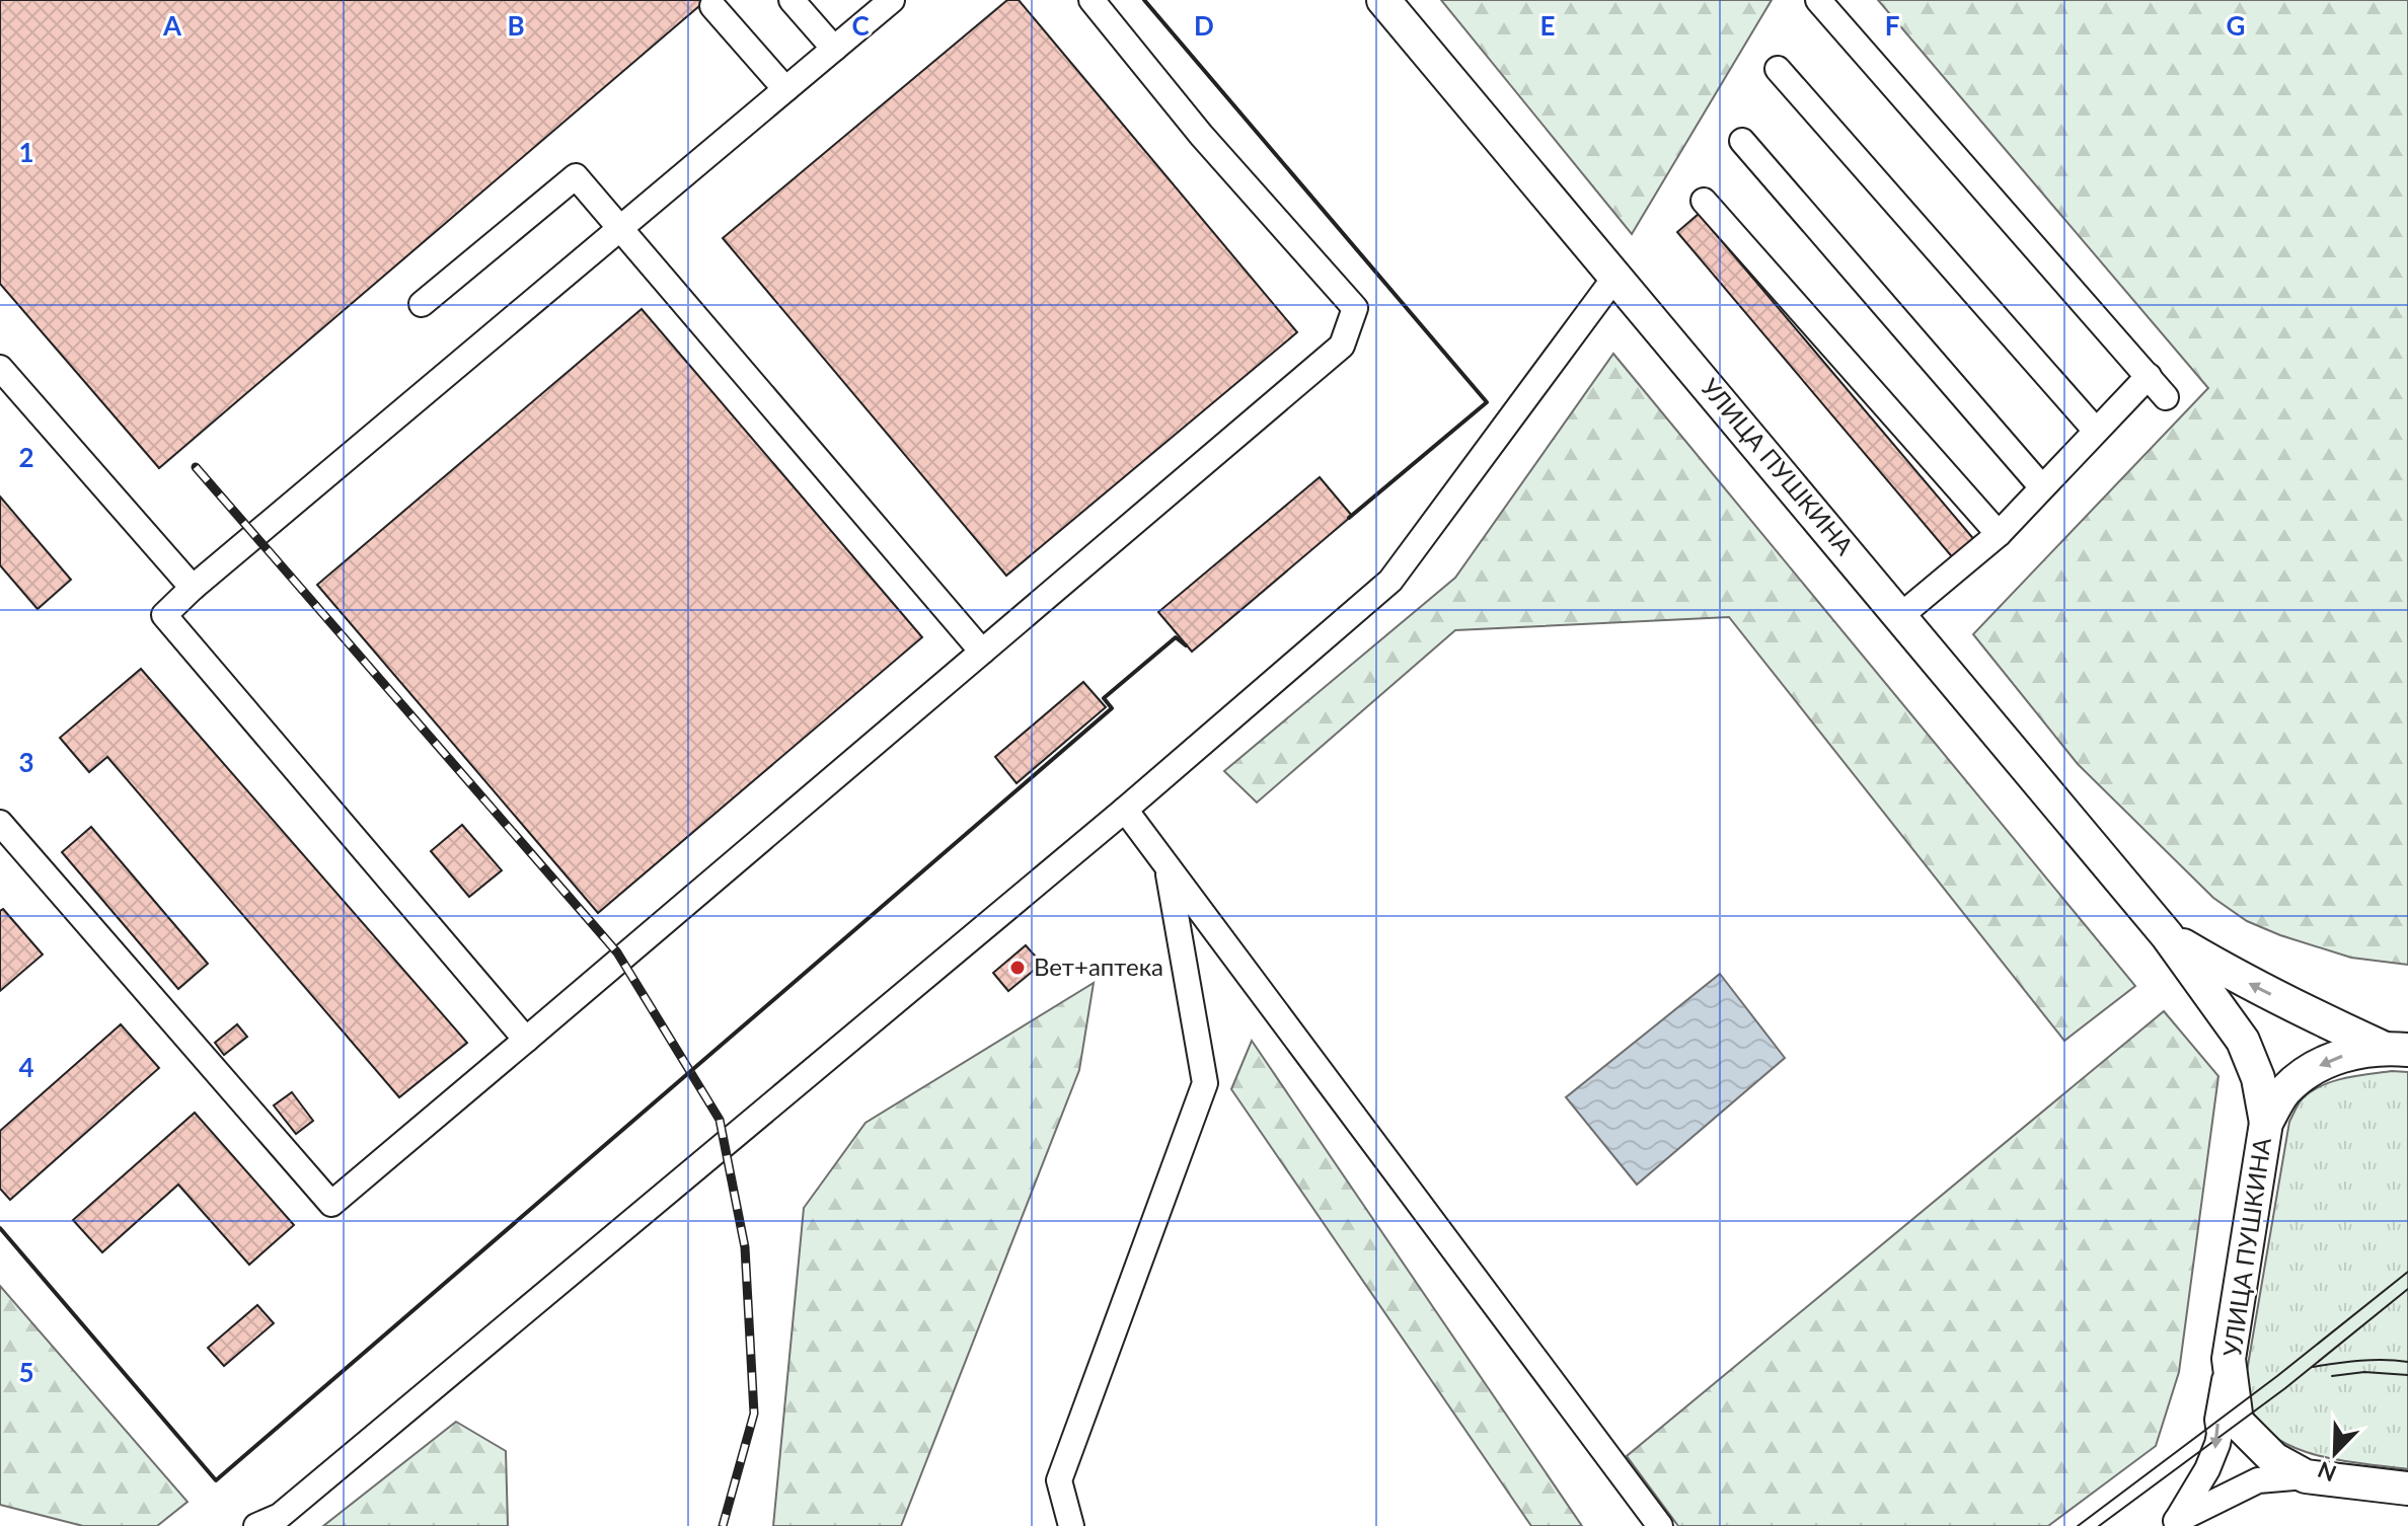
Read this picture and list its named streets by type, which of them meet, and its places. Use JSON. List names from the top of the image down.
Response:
{
  "streets": {
    "main road": ["УЛИЦА ПУШКИНА"]
  },
  "places": ["Вет+аптека"],
  "north": "bottom left",
  "grid": {
    "columns": [
      "A",
      "B",
      "C",
      "D",
      "E",
      "F",
      "G"
    ],
    "rows": [
      "1",
      "2",
      "3",
      "4",
      "5"
    ]
  }
}
